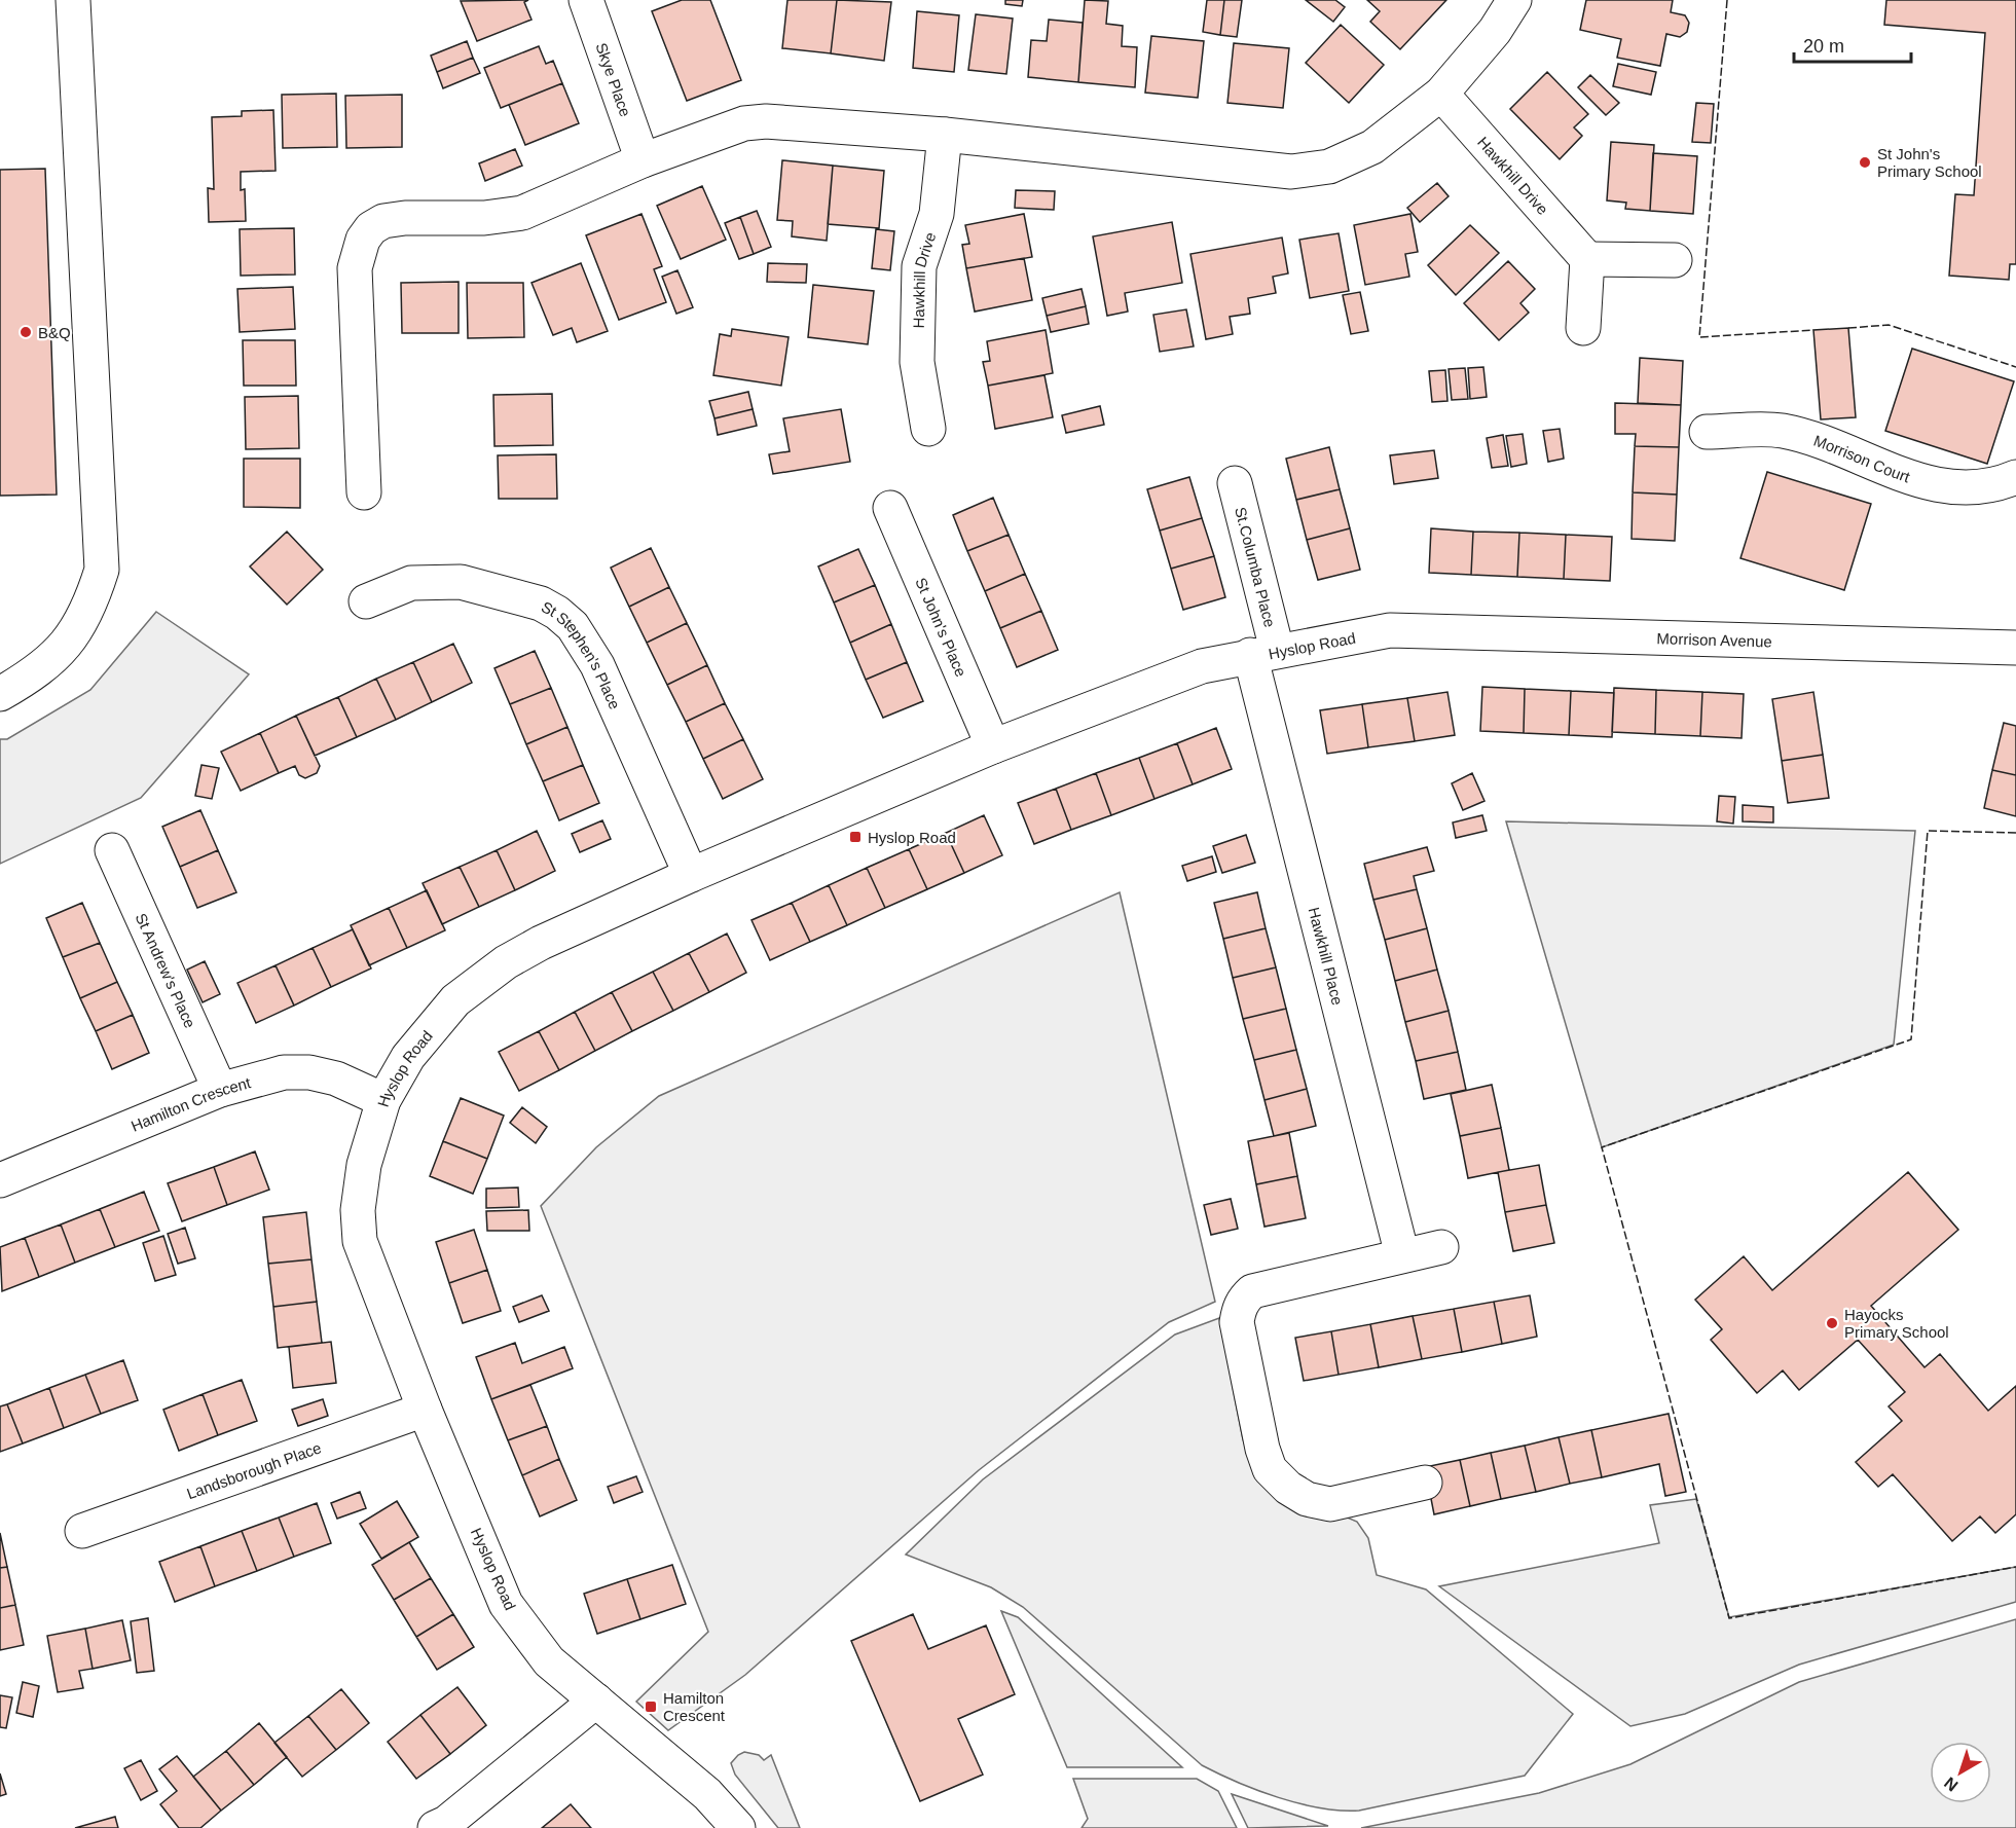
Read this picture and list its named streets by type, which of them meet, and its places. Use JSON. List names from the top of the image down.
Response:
{
  "streets": {
    "street": [
      "Skye Place",
      "Hawkhill Drive",
      "Morrison Court",
      "St.Columba Place",
      "St John's Place",
      "Morrison Avenue",
      "Hyslop Road",
      "St Stephen's Place",
      "Hawkhill Place",
      "St Andrew's Place",
      "Hamilton Crescent",
      "Landsborough Place"
    ]
  },
  "crossings": [
    ["St.Columba Place", "Hyslop Road"],
    ["St.Columba Place", "Hawkhill Place"],
    ["St John's Place", "Hyslop Road"],
    ["Morrison Avenue", "Hyslop Road"],
    ["Hyslop Road", "St Stephen's Place"],
    ["Hyslop Road", "Hawkhill Place"],
    ["Hyslop Road", "Hamilton Crescent"],
    ["Hyslop Road", "Landsborough Place"],
    ["St Andrew's Place", "Hamilton Crescent"]
  ],
  "places": {
    "other": ["St John's Primary School", "B&Q", "Hayocks Primary School"],
    "transit": ["Hyslop Road", "Hamilton Crescent"]
  },
  "scale_bar": "20 m",
  "north": "bottom left"
}
